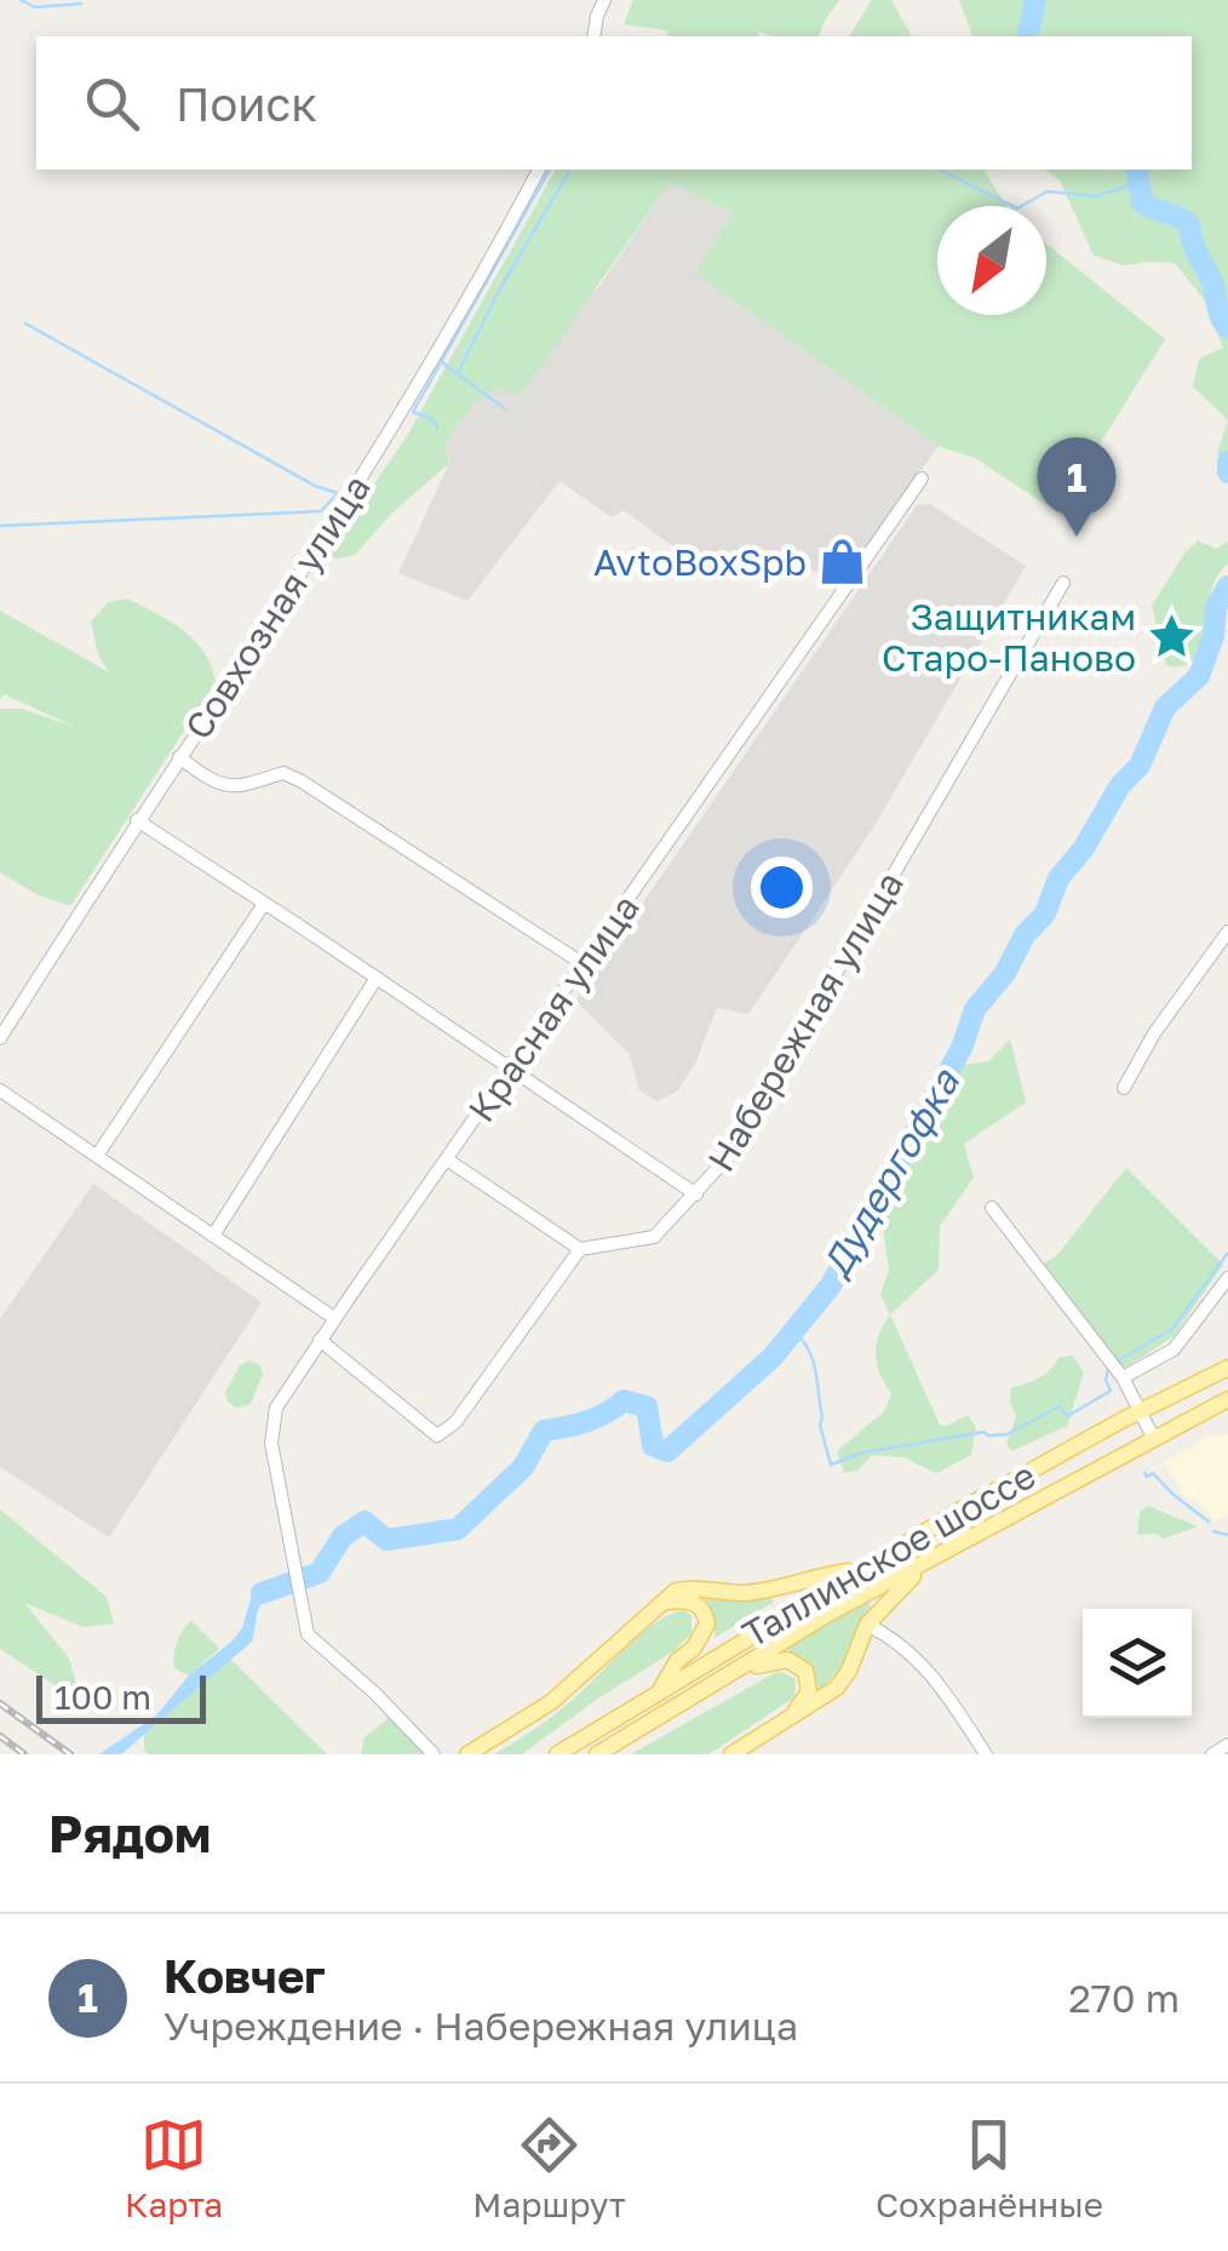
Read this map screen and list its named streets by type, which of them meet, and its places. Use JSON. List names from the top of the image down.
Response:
{
  "streets": {
    "main road": ["Таллинское шоссе"],
    "street": ["Совхозная улица", "Красная улица", "Набережная улица"]
  },
  "water": ["Дудергофка"],
  "places": {
    "shop": ["AvtoBoxSpb"],
    "place": ["Защитникам Старо-Паново"]
  },
  "scale_bar": "100 m",
  "north": "bottom left",
  "page": {
    "search": "Поиск",
    "pins": "1",
    "scale": "100 m",
    "heading": "Рядом",
    "list": [
      {
        "mark": "1",
        "name": "Ковчег",
        "note": "Учреждение · Набережная улица",
        "value": "270 m"
      }
    ],
    "nav": ["Карта", "Маршрут", "Сохранённые"]
  }
}
